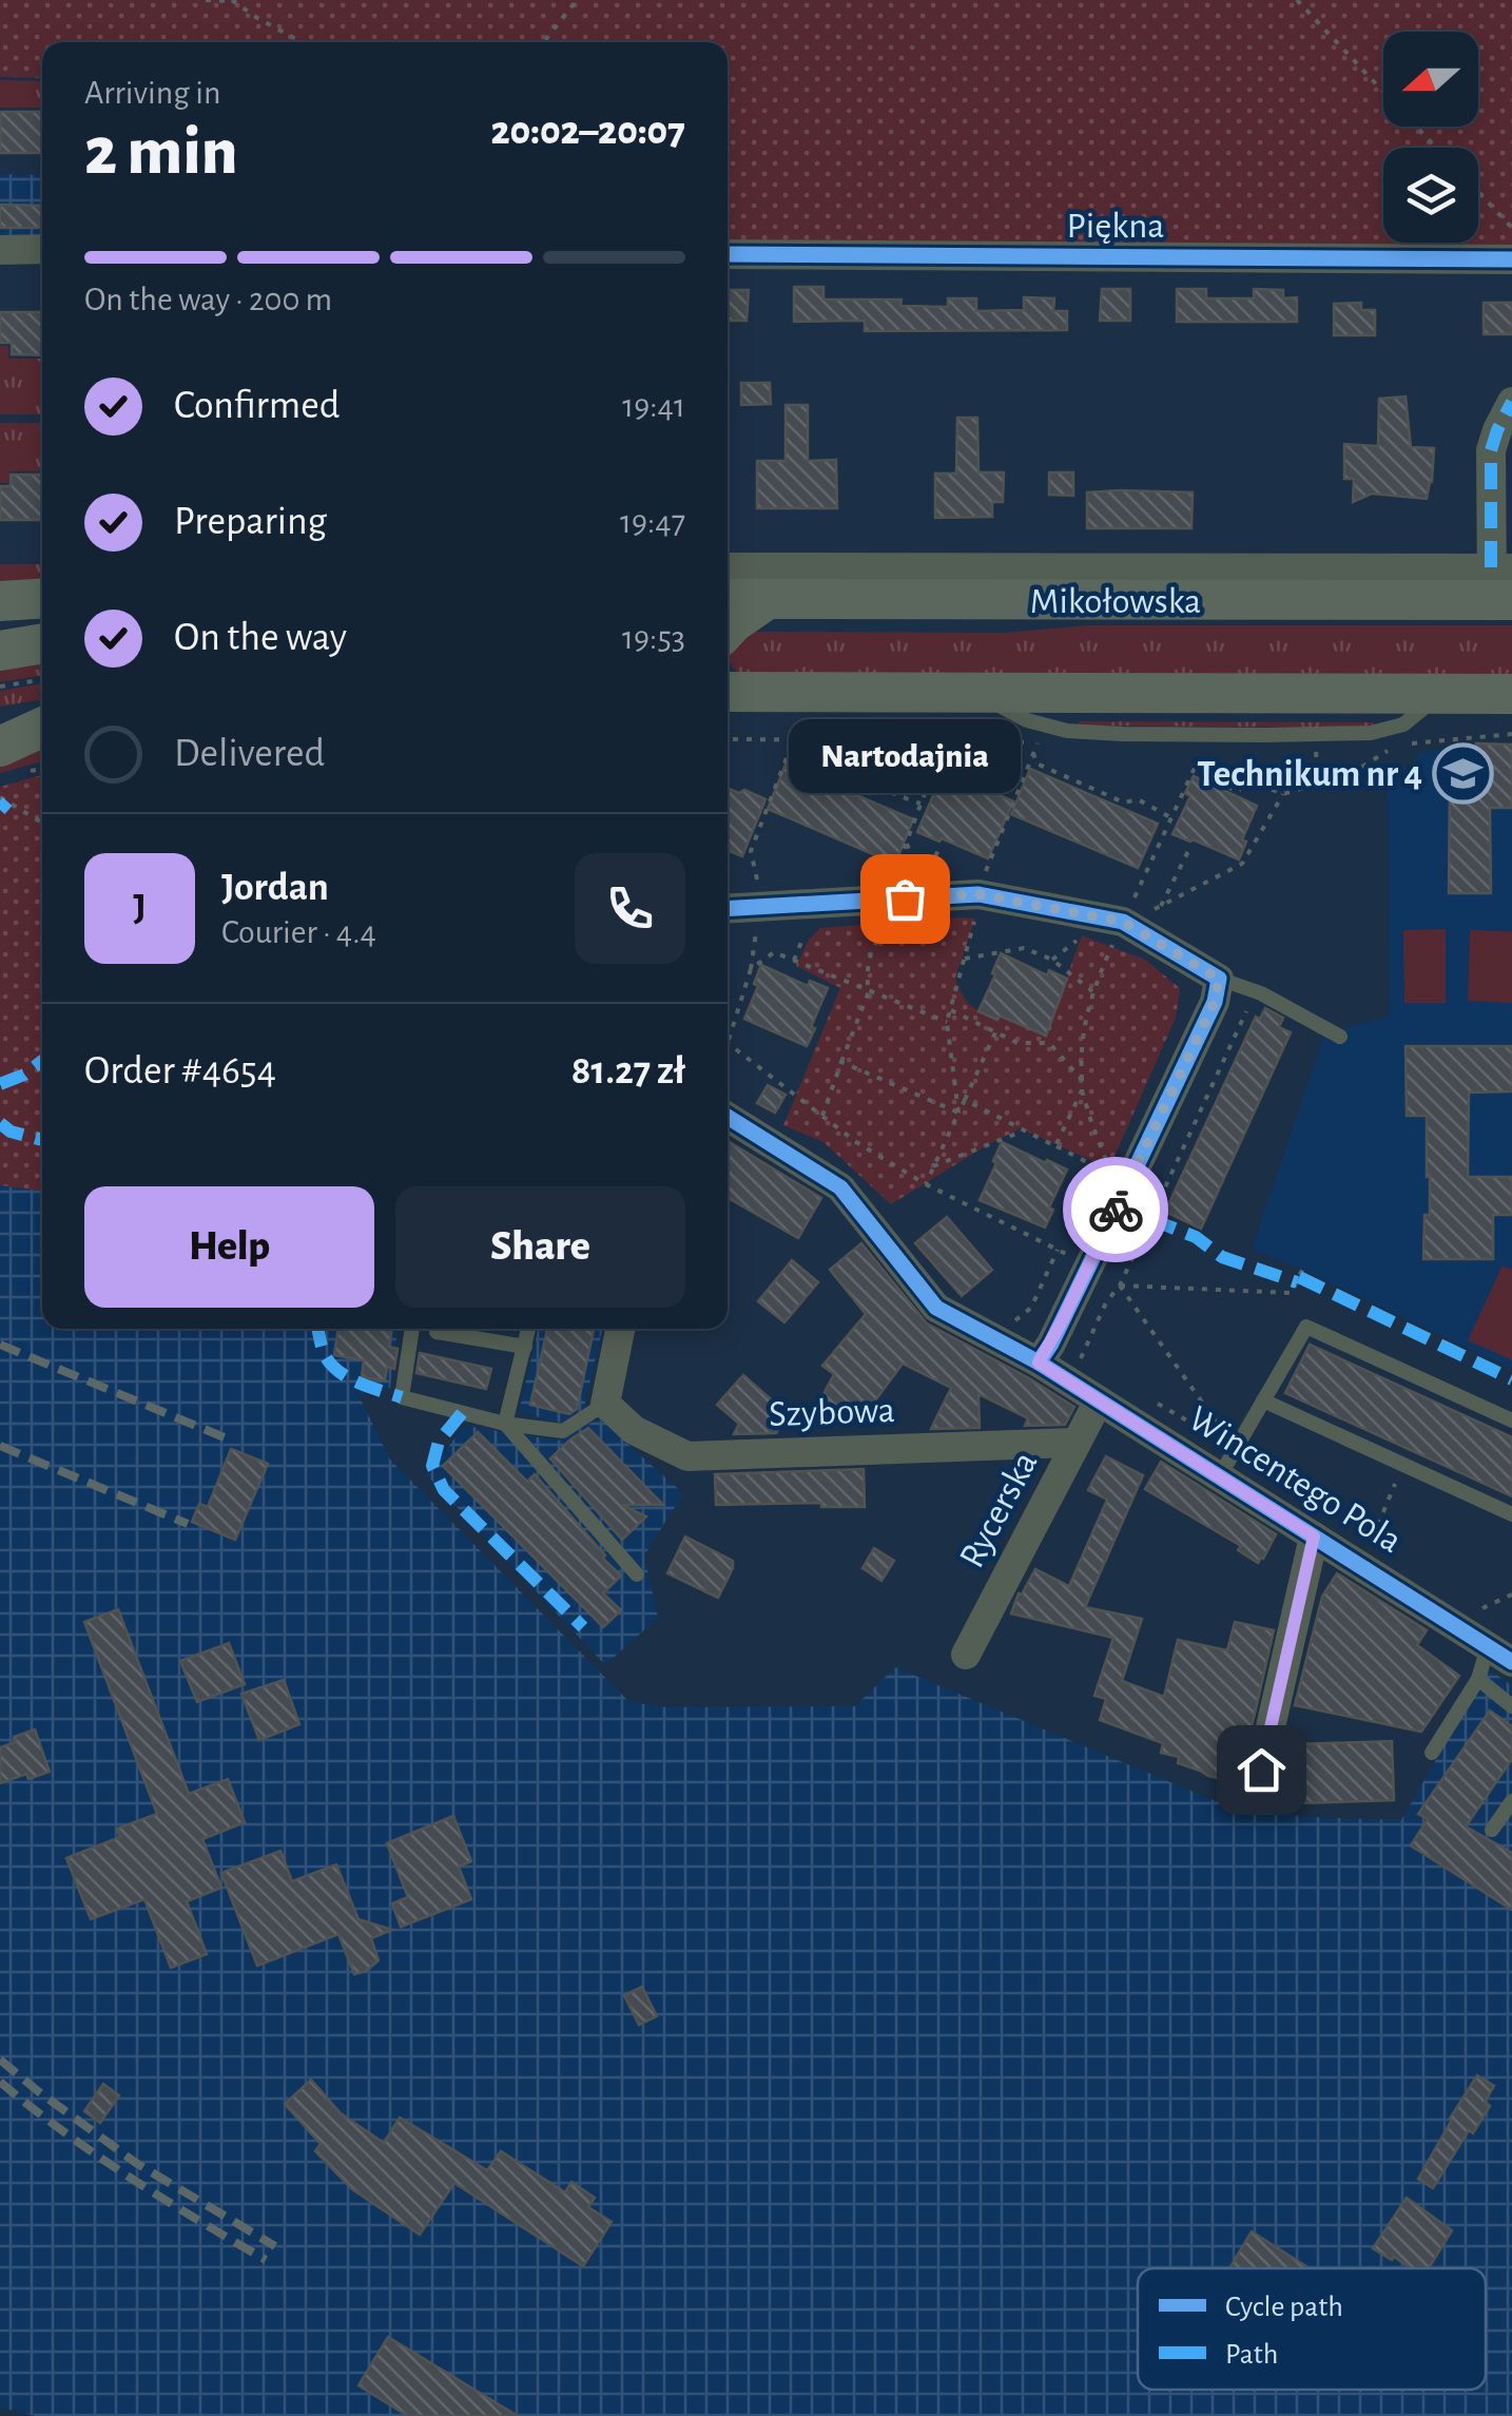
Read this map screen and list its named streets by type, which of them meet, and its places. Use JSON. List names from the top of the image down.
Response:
{
  "streets": {
    "main road": ["Mikołowska"],
    "street": [
      "Piękna",
      "Szybowa",
      "Wincentego Pola",
      "Rycerska"
    ]
  },
  "crossings": [
    ["Szybowa", "Rycerska"],
    ["Wincentego Pola", "Rycerska"]
  ],
  "places": {
    "school or university": ["Technikum nr 4"],
    "other": ["Nartodajnia"]
  },
  "legend": ["Cycle path", "Path"],
  "north": "left",
  "page": {
    "heading": ["2 min", "Arriving in", "20:02–20:07"],
    "panel": [
      "Jordan",
      "Courier · 4.4",
      "Order #4654",
      "81.27 zł"
    ],
    "bar": "On the way · 200 m",
    "list": [
      ["Confirmed", "19:41"],
      ["Preparing", "19:47"],
      ["On the way", "19:53"],
      "Delivered"
    ],
    "bubble": "Nartodajnia",
    "round": "J",
    "buttons": ["Help", "Share"]
  }
}
